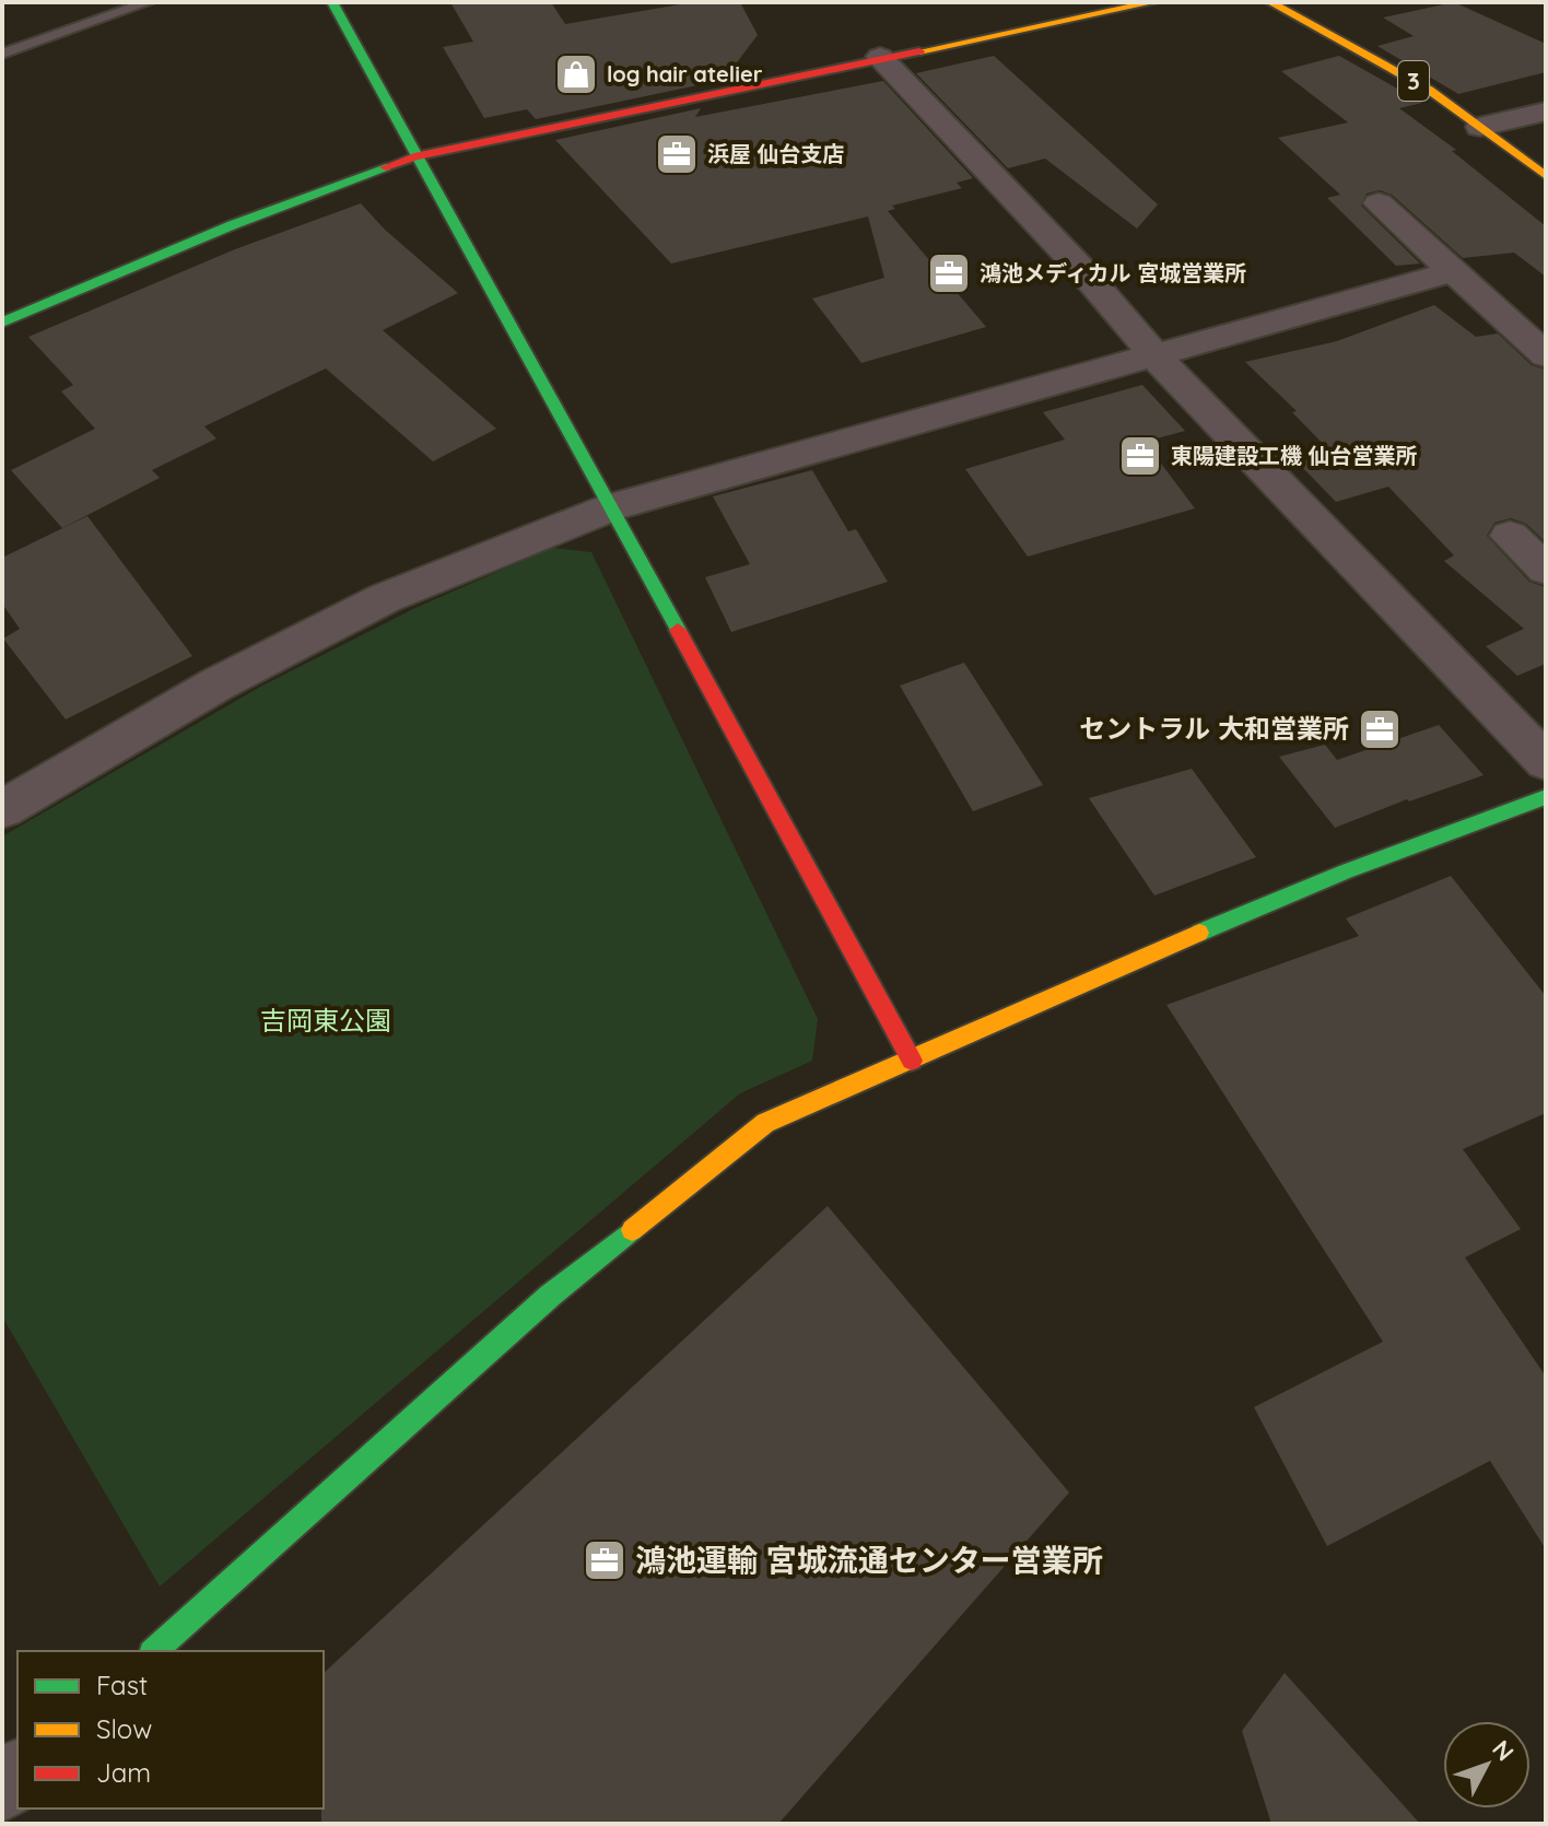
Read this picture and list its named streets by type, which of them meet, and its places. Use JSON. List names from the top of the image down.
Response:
{
  "streets": {
    "street": ["3"]
  },
  "parks": ["吉岡東公園"],
  "places": {
    "shop": ["log hair atelier"],
    "office": [
      "浜屋 仙台支店",
      "鴻池メディカル 宮城営業所",
      "東陽建設工機 仙台営業所",
      "セントラル 大和営業所",
      "鴻池運輸 宮城流通センター営業所"
    ]
  },
  "legend": ["Fast", "Slow", "Jam"],
  "north": "top right"
}
